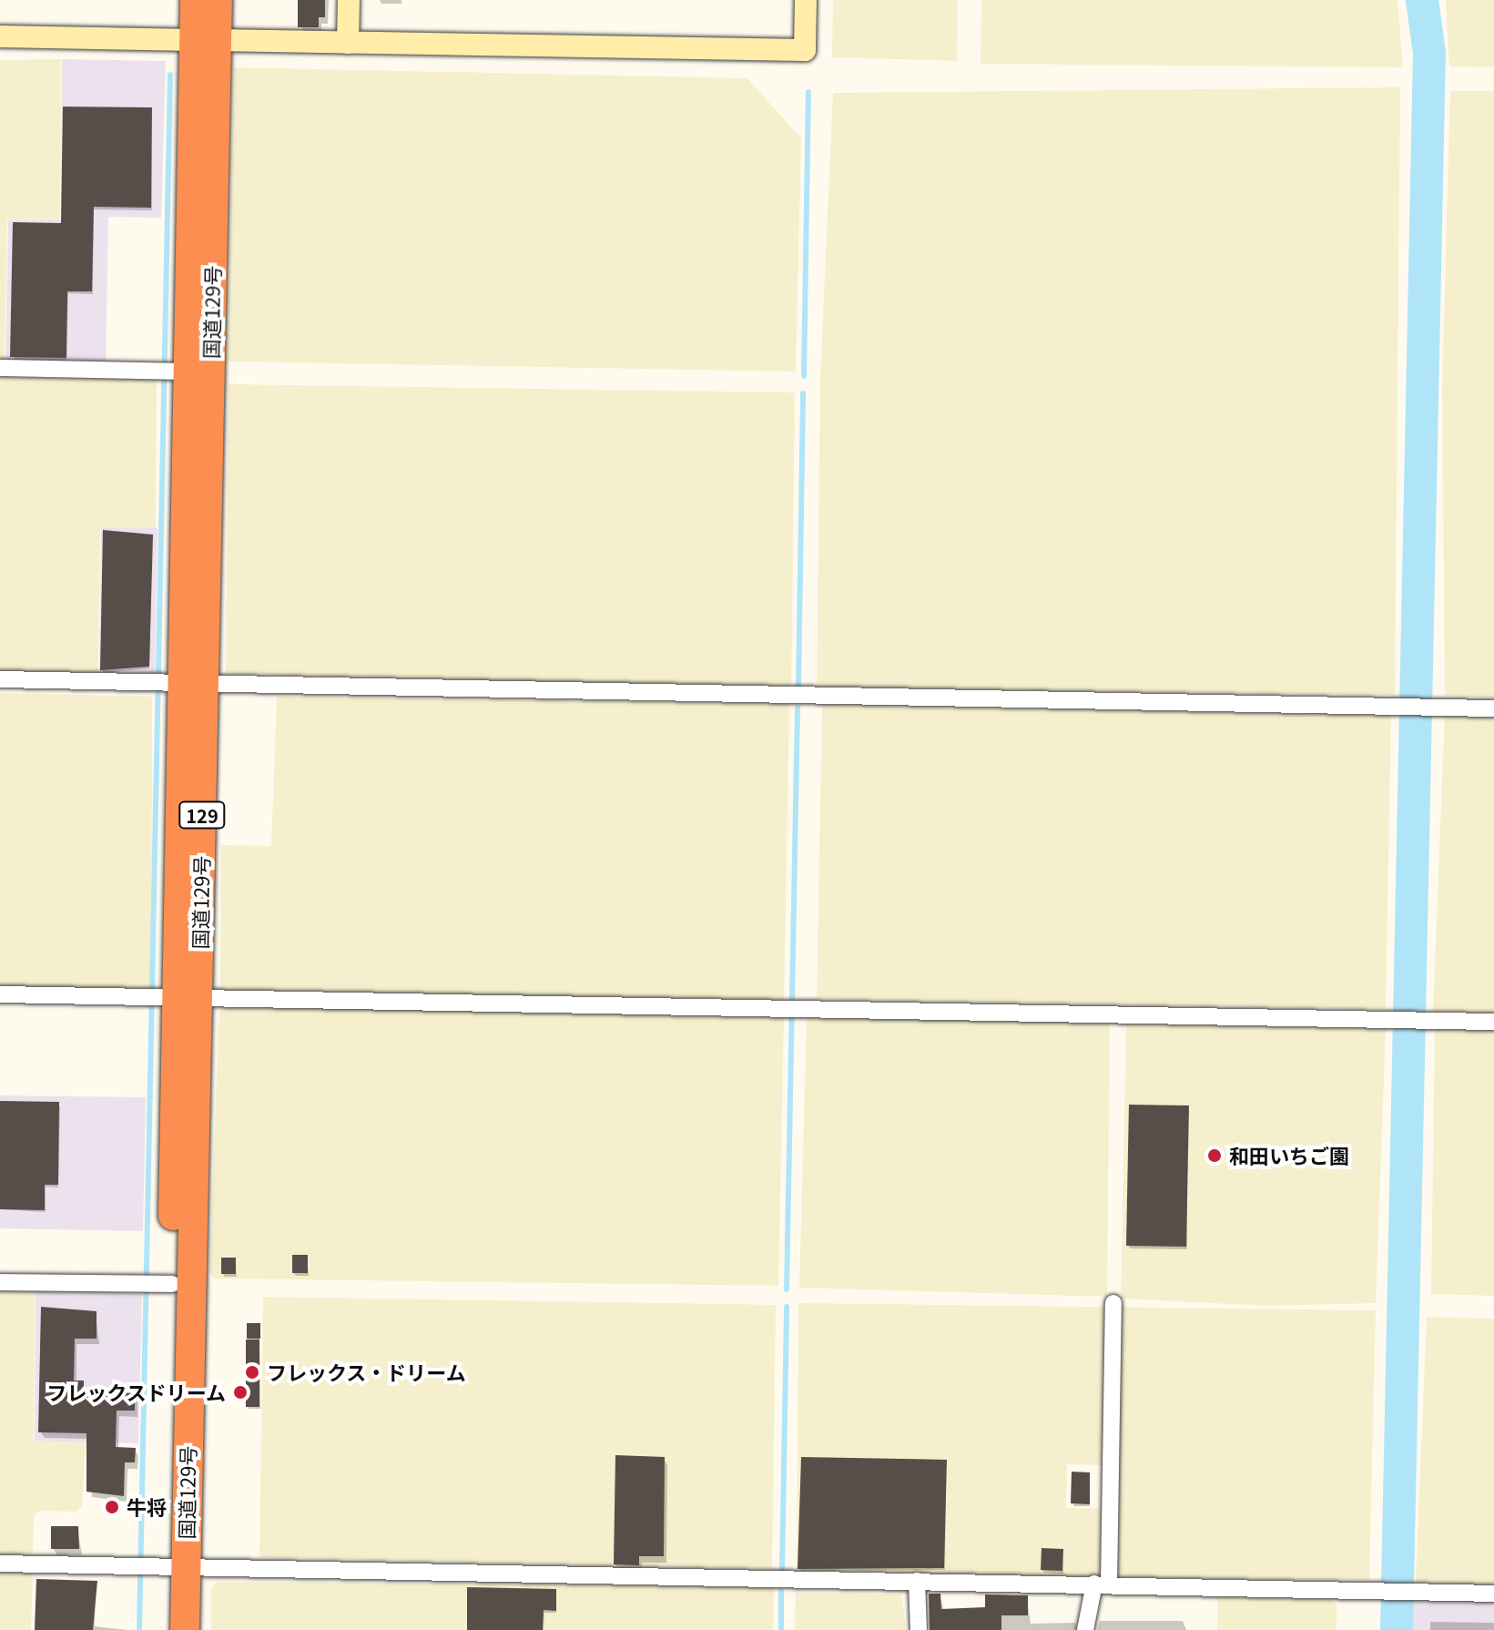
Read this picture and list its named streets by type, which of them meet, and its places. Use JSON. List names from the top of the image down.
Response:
{
  "streets": {
    "highway": ["国道129号", "129"]
  },
  "places": [
    "和田いちご園",
    "フレックス・ドリーム",
    "フレックスドリーム",
    "牛将"
  ]
}
